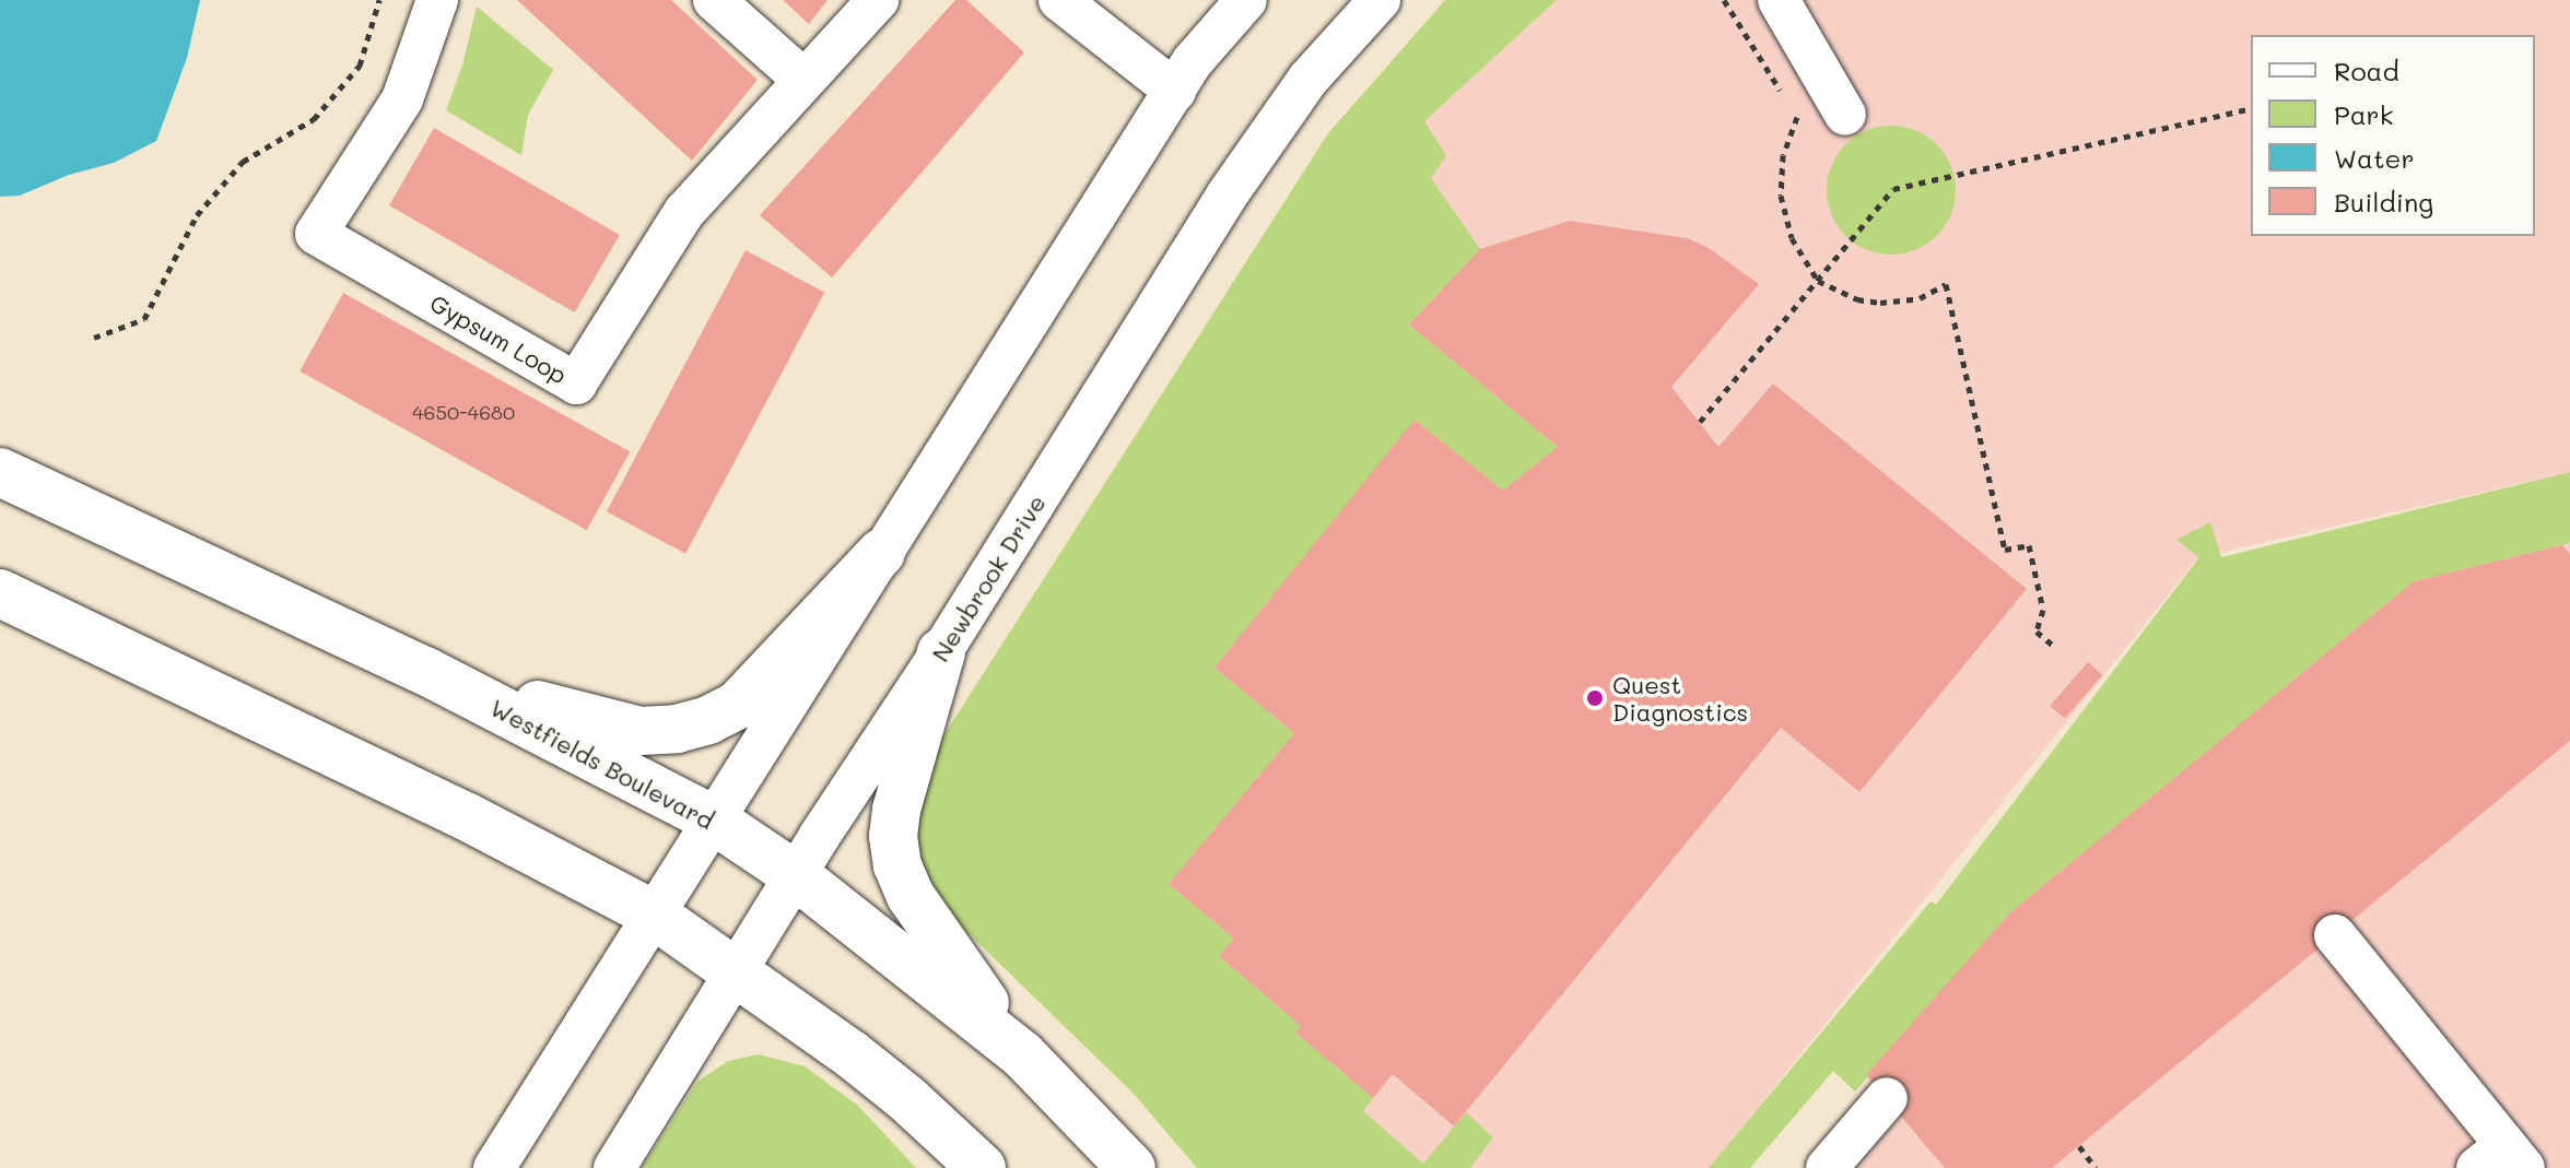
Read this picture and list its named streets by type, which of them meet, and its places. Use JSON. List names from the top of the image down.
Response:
{
  "streets": {
    "main road": ["Westfields Boulevard"],
    "street": ["Gypsum Loop", "Newbrook Drive"]
  },
  "crossings": [
    ["Newbrook Drive", "Westfields Boulevard"]
  ],
  "places": ["Quest Diagnostics"],
  "house_numbers": ["4650-4680"],
  "legend": [
    "Road",
    "Park",
    "Water",
    "Building"
  ]
}
